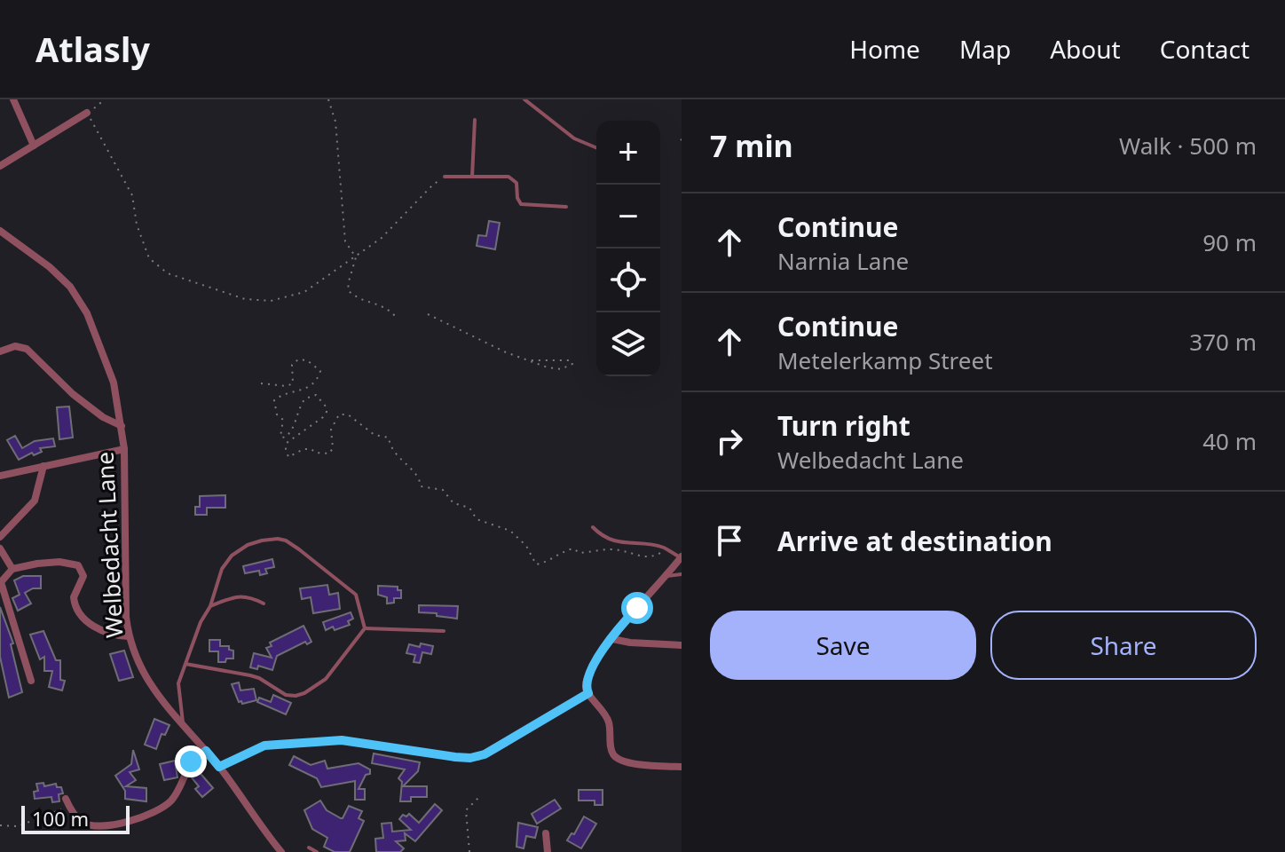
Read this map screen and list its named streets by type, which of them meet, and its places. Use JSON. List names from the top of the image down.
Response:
{
  "streets": {
    "street": ["Welbedacht Lane"]
  },
  "scale_bar": "100 m",
  "page": {
    "header": "Atlasly",
    "nav": [
      "Home",
      "Map",
      "About",
      "Contact"
    ],
    "heading": ["7 min", "Walk · 500 m"],
    "map_buttons": ["+", "−"],
    "list": [
      ["Continue", "Narnia Lane", "90 m"],
      ["Continue", "Metelerkamp Street", "370 m"],
      ["Turn right", "Welbedacht Lane", "40 m"],
      "Arrive at destination"
    ],
    "buttons": ["Save", "Share"],
    "scale": "100 m"
  }
}
